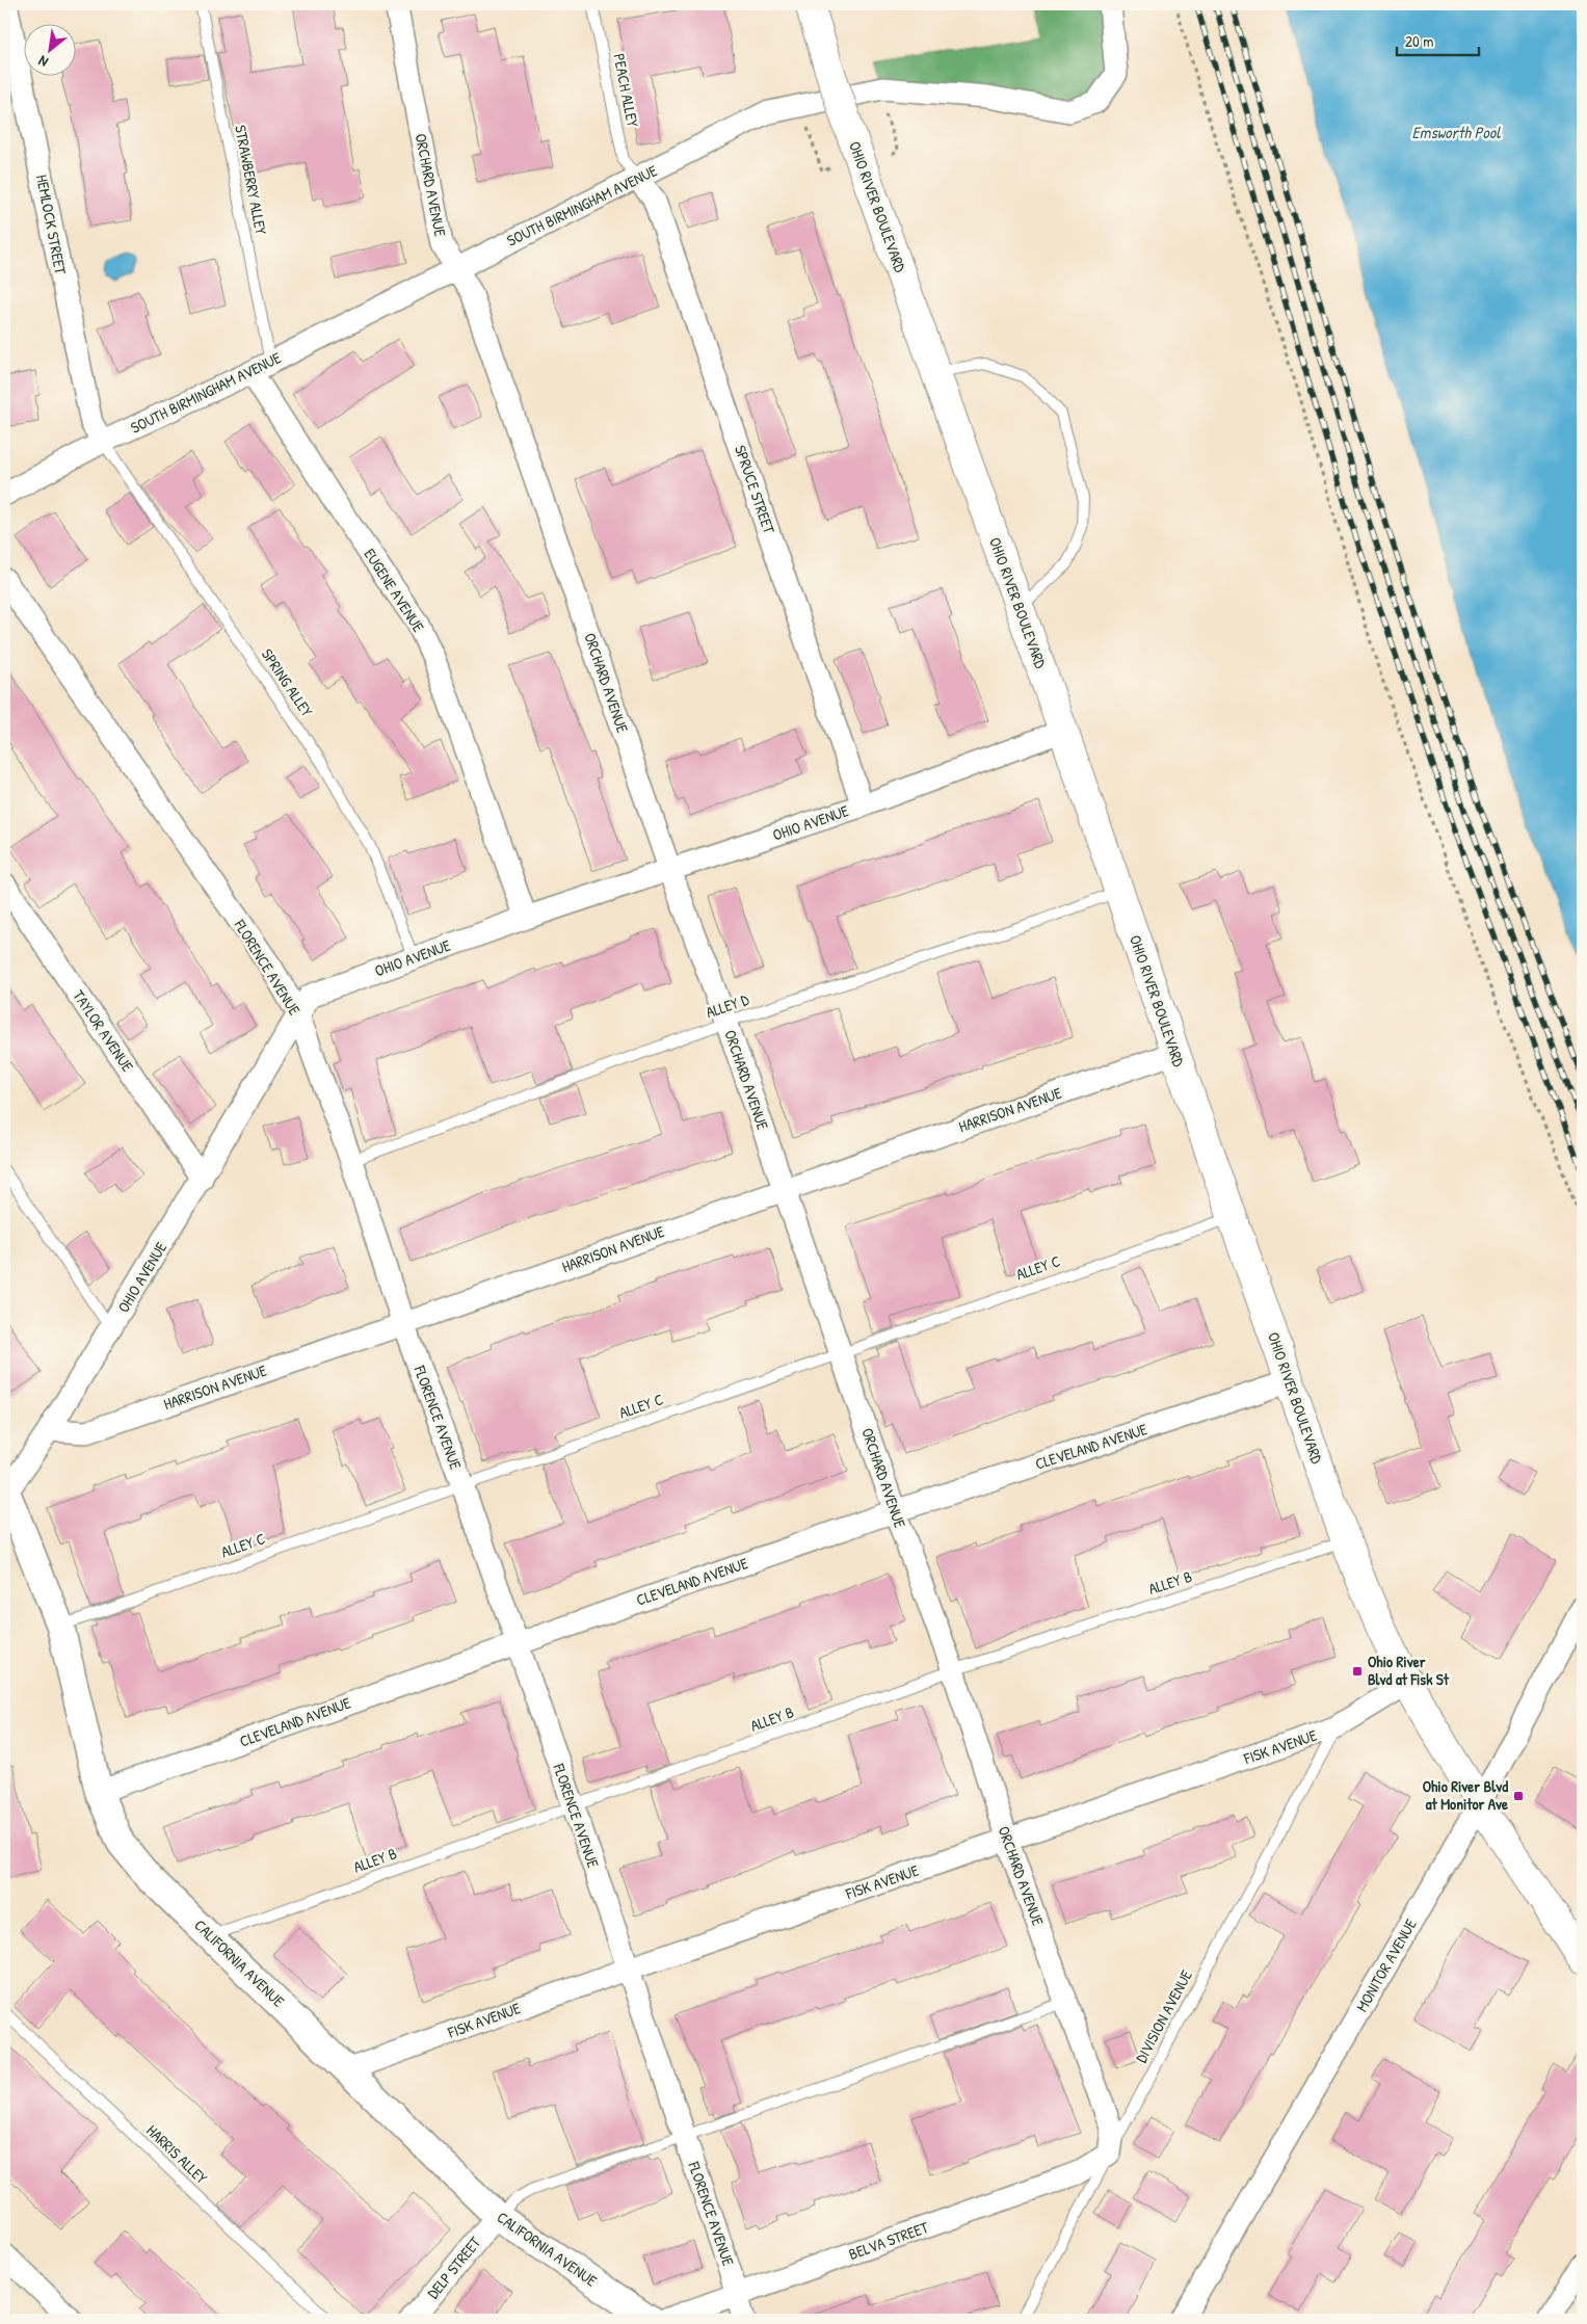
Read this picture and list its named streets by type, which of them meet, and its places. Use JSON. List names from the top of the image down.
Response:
{
  "streets": {
    "highway": ["OHIO RIVER BOULEVARD"],
    "street": [
      "ORCHARD AVENUE",
      "SOUTH BIRMINGHAM AVENUE",
      "HEMLOCK STREET",
      "SPRUCE STREET",
      "EUGENE AVENUE",
      "OHIO AVENUE",
      "FLORENCE AVENUE",
      "TAYLOR AVENUE",
      "HARRISON AVENUE",
      "CLEVELAND AVENUE",
      "FISK AVENUE",
      "CALIFORNIA AVENUE",
      "MONITOR AVENUE",
      "BELVA STREET",
      "DELP STREET"
    ],
    "lane": [
      "PEACH ALLEY",
      "STRAWBERRY ALLEY",
      "SPRING ALLEY",
      "ALLEY D",
      "ALLEY C",
      "ALLEY B",
      "DIVISION AVENUE",
      "HARRIS ALLEY"
    ]
  },
  "crossings": [
    ["PEACH ALLEY", "SOUTH BIRMINGHAM AVENUE"],
    ["PEACH ALLEY", "SPRUCE STREET"],
    ["STRAWBERRY ALLEY", "SOUTH BIRMINGHAM AVENUE"],
    ["STRAWBERRY ALLEY", "EUGENE AVENUE"],
    ["ORCHARD AVENUE", "SOUTH BIRMINGHAM AVENUE"],
    ["ORCHARD AVENUE", "OHIO AVENUE"],
    ["ORCHARD AVENUE", "ALLEY D"],
    ["ORCHARD AVENUE", "HARRISON AVENUE"],
    ["ORCHARD AVENUE", "ALLEY C"],
    ["ORCHARD AVENUE", "CLEVELAND AVENUE"],
    ["ORCHARD AVENUE", "ALLEY B"],
    ["ORCHARD AVENUE", "FISK AVENUE"],
    ["ORCHARD AVENUE", "DIVISION AVENUE"],
    ["ORCHARD AVENUE", "BELVA STREET"],
    ["SOUTH BIRMINGHAM AVENUE", "HEMLOCK STREET"],
    ["SOUTH BIRMINGHAM AVENUE", "SPRUCE STREET"],
    ["SOUTH BIRMINGHAM AVENUE", "EUGENE AVENUE"],
    ["SOUTH BIRMINGHAM AVENUE", "SPRING ALLEY"],
    ["OHIO RIVER BOULEVARD", "OHIO AVENUE"],
    ["OHIO RIVER BOULEVARD", "ALLEY D"],
    ["OHIO RIVER BOULEVARD", "HARRISON AVENUE"],
    ["OHIO RIVER BOULEVARD", "ALLEY C"],
    ["OHIO RIVER BOULEVARD", "CLEVELAND AVENUE"],
    ["OHIO RIVER BOULEVARD", "ALLEY B"],
    ["OHIO RIVER BOULEVARD", "FISK AVENUE"],
    ["OHIO RIVER BOULEVARD", "MONITOR AVENUE"],
    ["HEMLOCK STREET", "SPRING ALLEY"],
    ["SPRUCE STREET", "OHIO AVENUE"],
    ["EUGENE AVENUE", "OHIO AVENUE"],
    ["SPRING ALLEY", "OHIO AVENUE"],
    ["OHIO AVENUE", "FLORENCE AVENUE"],
    ["OHIO AVENUE", "TAYLOR AVENUE"],
    ["OHIO AVENUE", "HARRISON AVENUE"],
    ["OHIO AVENUE", "CALIFORNIA AVENUE"],
    ["FLORENCE AVENUE", "ALLEY D"],
    ["FLORENCE AVENUE", "HARRISON AVENUE"],
    ["FLORENCE AVENUE", "ALLEY C"],
    ["FLORENCE AVENUE", "CLEVELAND AVENUE"],
    ["FLORENCE AVENUE", "ALLEY B"],
    ["FLORENCE AVENUE", "FISK AVENUE"],
    ["FLORENCE AVENUE", "BELVA STREET"],
    ["ALLEY C", "CALIFORNIA AVENUE"],
    ["CLEVELAND AVENUE", "CALIFORNIA AVENUE"],
    ["ALLEY B", "CALIFORNIA AVENUE"],
    ["FISK AVENUE", "CALIFORNIA AVENUE"],
    ["FISK AVENUE", "DIVISION AVENUE"],
    ["CALIFORNIA AVENUE", "DELP STREET"],
    ["DIVISION AVENUE", "BELVA STREET"]
  ],
  "water": ["Emsworth Pool"],
  "places": {
    "transit": ["Ohio River Blvd at Fisk St", "Ohio River Blvd at Monitor Ave"]
  },
  "scale_bar": "20 m",
  "north": "bottom left"
}
